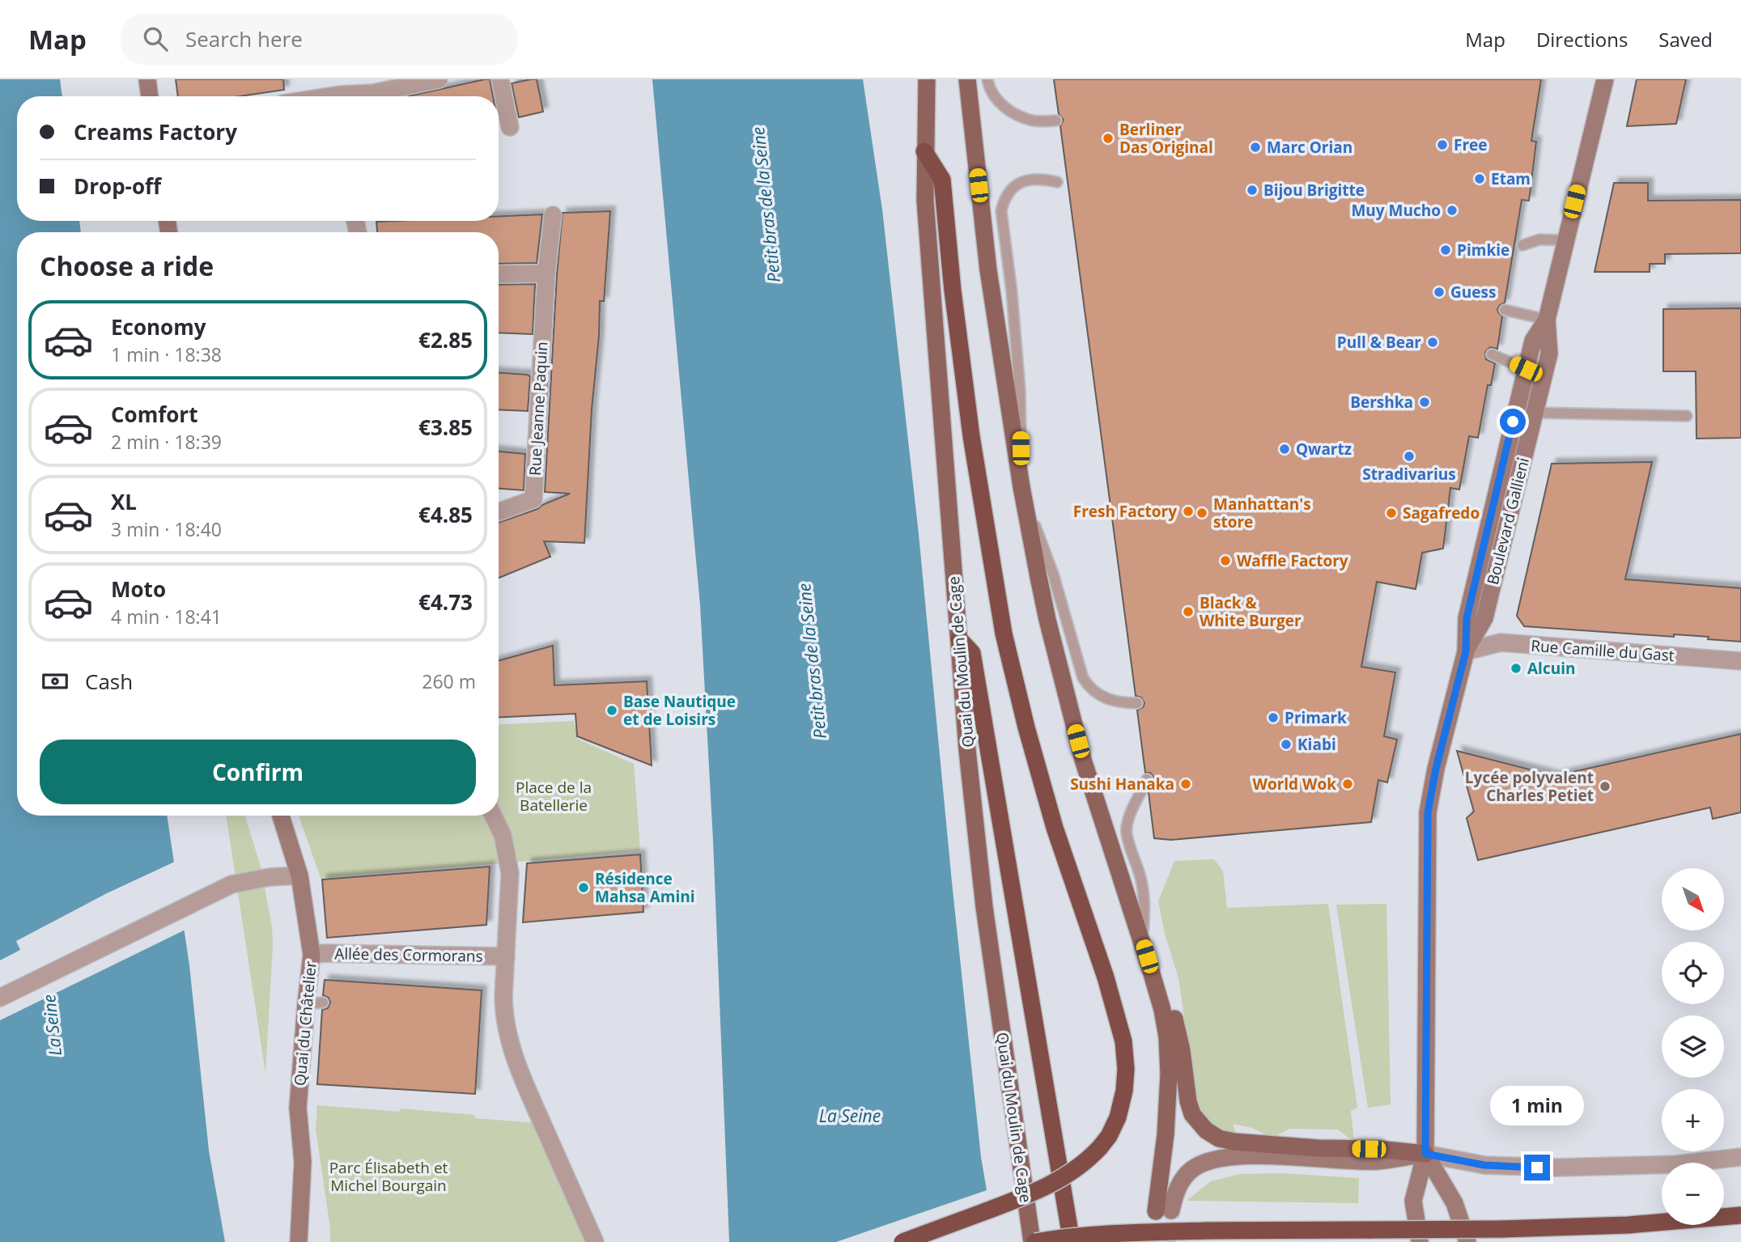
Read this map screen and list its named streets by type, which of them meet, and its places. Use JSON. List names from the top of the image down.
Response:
{
  "streets": {
    "main road": ["Boulevard Gallieni", "Quai du Moulin de Cage", "Quai du Châtelier"],
    "street": ["Rue Jeanne Paquin", "Rue Camille du Gast", "Allée des Cormorans"]
  },
  "crossings": [
    ["Boulevard Gallieni", "Rue Camille du Gast"],
    ["Allée des Cormorans", "Quai du Châtelier"]
  ],
  "water": ["Petit bras de la Seine", "La Seine"],
  "parks": ["Place de la Batellerie", "Parc Élisabeth et Michel Bourgain"],
  "places": [
    "Berliner Das Original",
    "Free",
    "Marc Orian",
    "Etam",
    "Bijou Brigitte",
    "Muy Mucho",
    "Pimkie",
    "Guess",
    "Pull & Bear",
    "Bershka",
    "Qwartz",
    "Stradivarius",
    "Fresh Factory",
    "Manhattan's store",
    "Sagafredo",
    "Waffle Factory",
    "Black & White Burger",
    "Alcuin",
    "Base Nautique et de Loisirs",
    "Primark",
    "Kiabi",
    "Sushi Hanaka",
    "World Wok",
    "Lycée polyvalent Charles Petiet",
    "Résidence Mahsa Amini"
  ],
  "north": "bottom right",
  "page": {
    "header": "Map",
    "search": "Search here",
    "nav": ["Map", "Directions", "Saved"],
    "banner": ["Creams Factory", "Drop-off"],
    "heading": "Choose a ride",
    "list": [
      {
        "name": "Economy",
        "note": "1 min · 18:38",
        "value": "€2.85"
      },
      {
        "name": "Comfort",
        "note": "2 min · 18:39",
        "value": "€3.85"
      },
      {
        "name": "XL",
        "note": "3 min · 18:40",
        "value": "€4.85"
      },
      {
        "name": "Moto",
        "note": "4 min · 18:41",
        "value": "€4.73"
      }
    ],
    "pay": ["Cash", "260 m"],
    "buttons": "Confirm",
    "map_buttons": ["+", "−"],
    "bubble": "1 min"
  }
}
